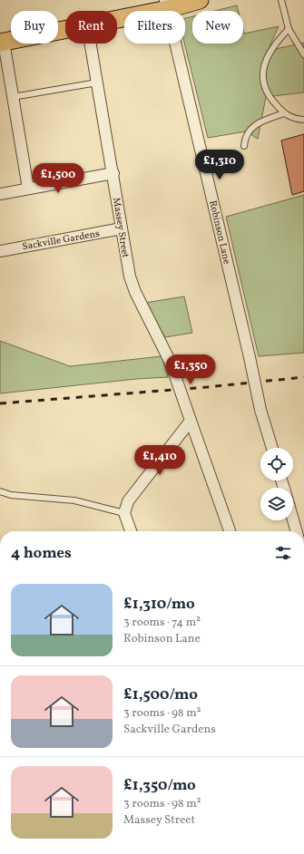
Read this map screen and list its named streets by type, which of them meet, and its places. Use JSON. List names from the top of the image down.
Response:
{
  "streets": {
    "street": ["Massey Street", "Robinson Lane", "Sackville Gardens"]
  },
  "crossings": [
    ["Massey Street", "Sackville Gardens"]
  ],
  "page": {
    "chip": [
      "Buy",
      "Rent",
      "Filters",
      "New"
    ],
    "price": [
      "£1,310",
      "£1,500",
      "£1,350",
      "£1,410"
    ],
    "heading": "4 homes",
    "list": [
      {
        "name": "£1,310/mo",
        "note": "3 rooms · 74 m² · Robinson Lane"
      },
      {
        "name": "£1,500/mo",
        "note": "3 rooms · 98 m² · Sackville Gardens"
      },
      {
        "name": "£1,350/mo",
        "note": "3 rooms · 98 m² · Massey Street"
      }
    ]
  }
}
